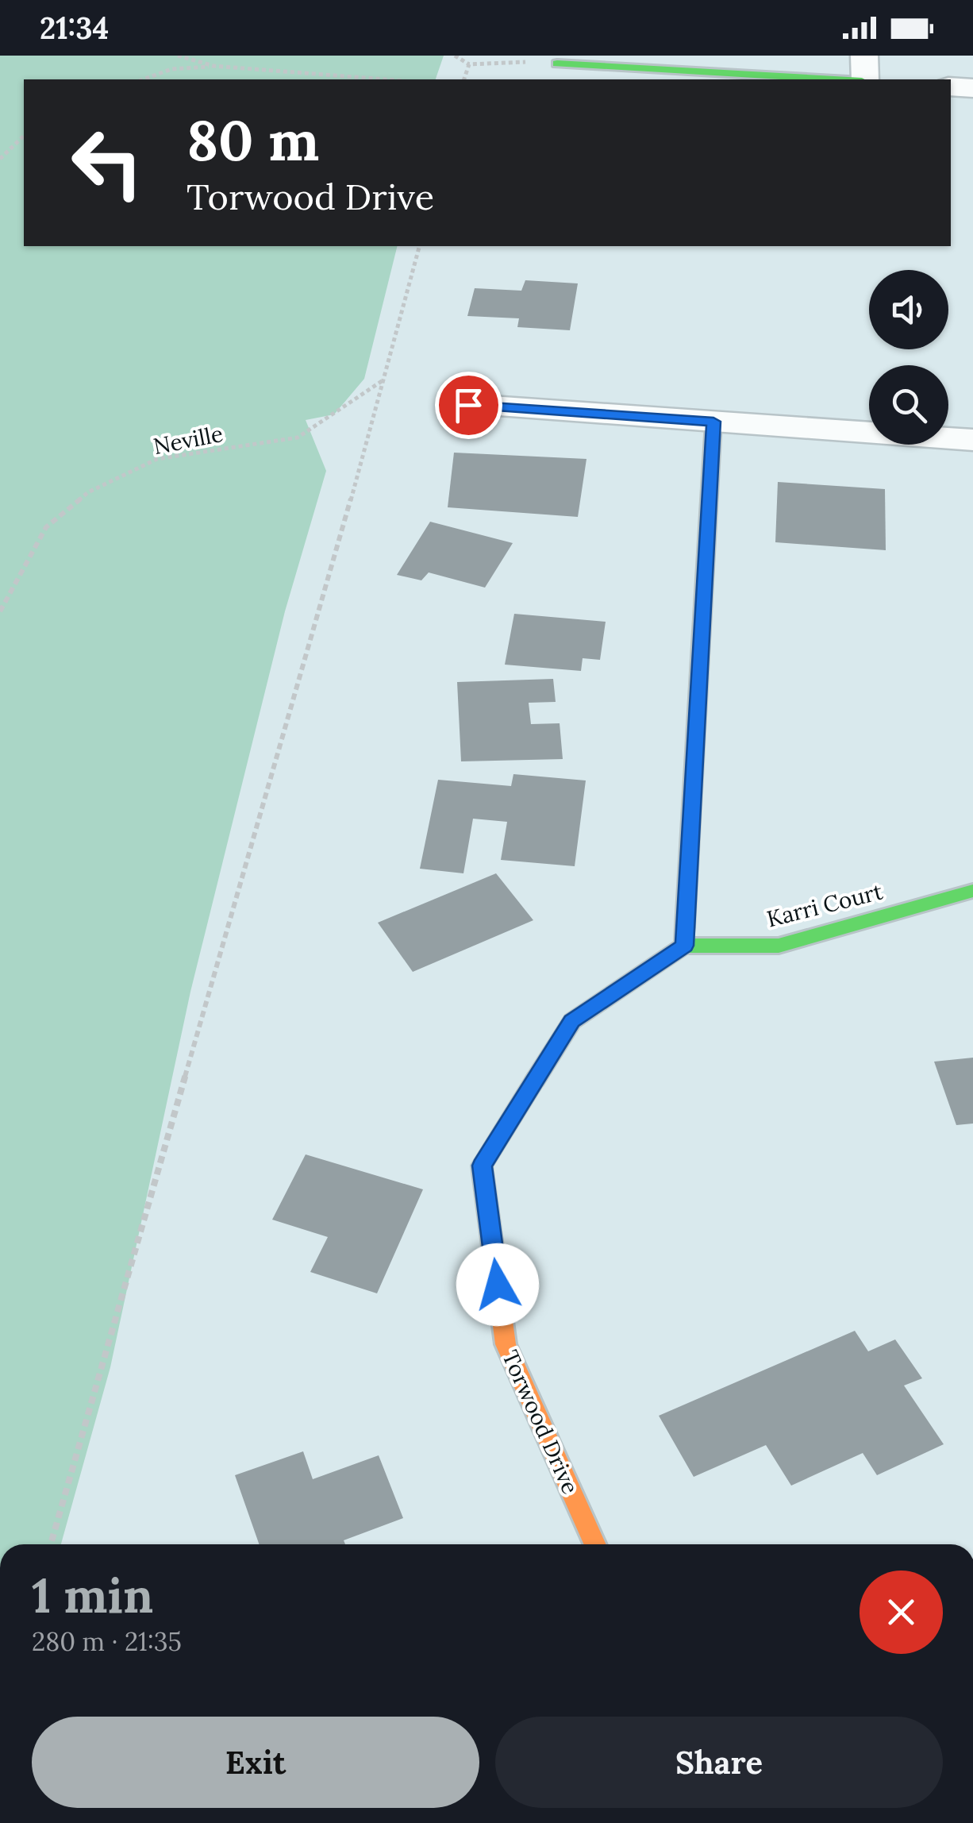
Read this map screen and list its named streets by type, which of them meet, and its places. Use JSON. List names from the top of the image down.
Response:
{
  "streets": {
    "street": ["Karri Court", "Torwood Drive"],
    "path": ["Neville"]
  },
  "crossings": [
    ["Karri Court", "Torwood Drive"]
  ],
  "page": {
    "status": "21:34",
    "turn": ["80 m", "Torwood Drive"],
    "heading": ["1 min", "280 m · 21:35"],
    "buttons": ["Exit", "Share"]
  }
}
